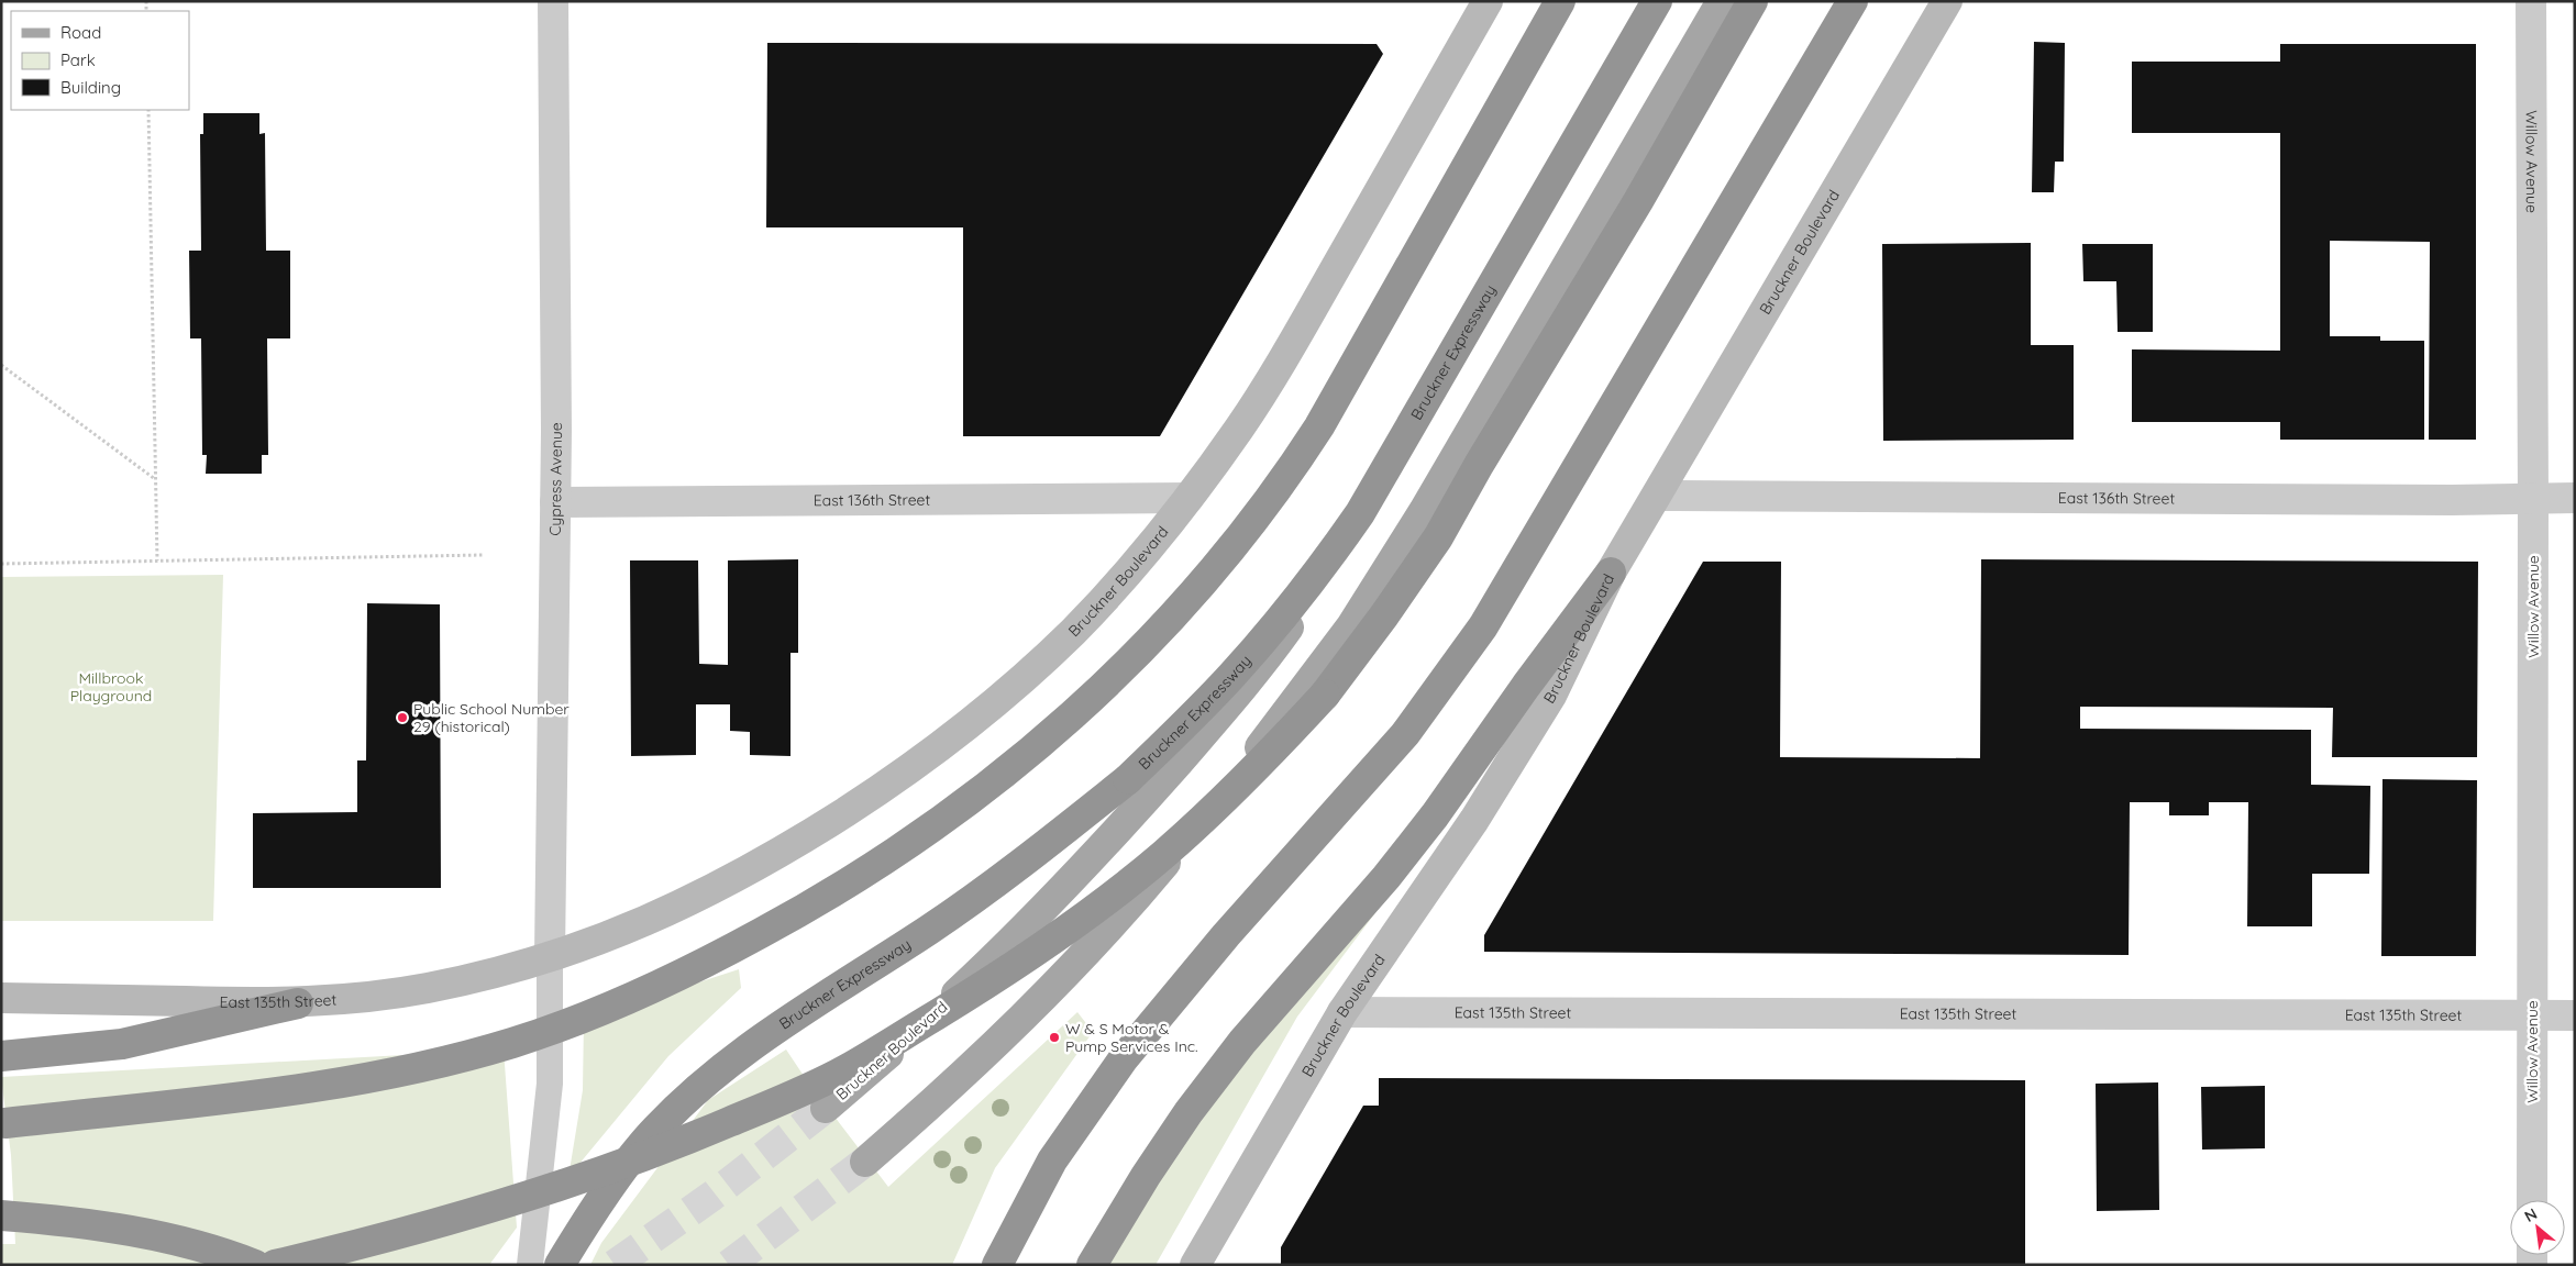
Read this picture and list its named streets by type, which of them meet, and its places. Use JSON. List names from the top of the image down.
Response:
{
  "streets": {
    "highway": ["Bruckner Expressway"],
    "main road": ["Bruckner Boulevard", "East 135th Street"],
    "street": ["Willow Avenue", "Cypress Avenue", "East 136th Street"]
  },
  "crossings": [
    ["Willow Avenue", "East 136th Street"],
    ["Willow Avenue", "East 135th Street"],
    ["Bruckner Boulevard", "Bruckner Expressway"],
    ["Bruckner Boulevard", "Cypress Avenue"],
    ["Bruckner Boulevard", "East 136th Street"],
    ["Bruckner Boulevard", "East 135th Street"],
    ["Cypress Avenue", "East 136th Street"],
    ["Cypress Avenue", "East 135th Street"]
  ],
  "parks": ["Millbrook Playground"],
  "places": ["Public School Number 29 (historical)", "W & S Motor & Pump Services Inc."],
  "legend": ["Road", "Park", "Building"],
  "north": "top left"
}
